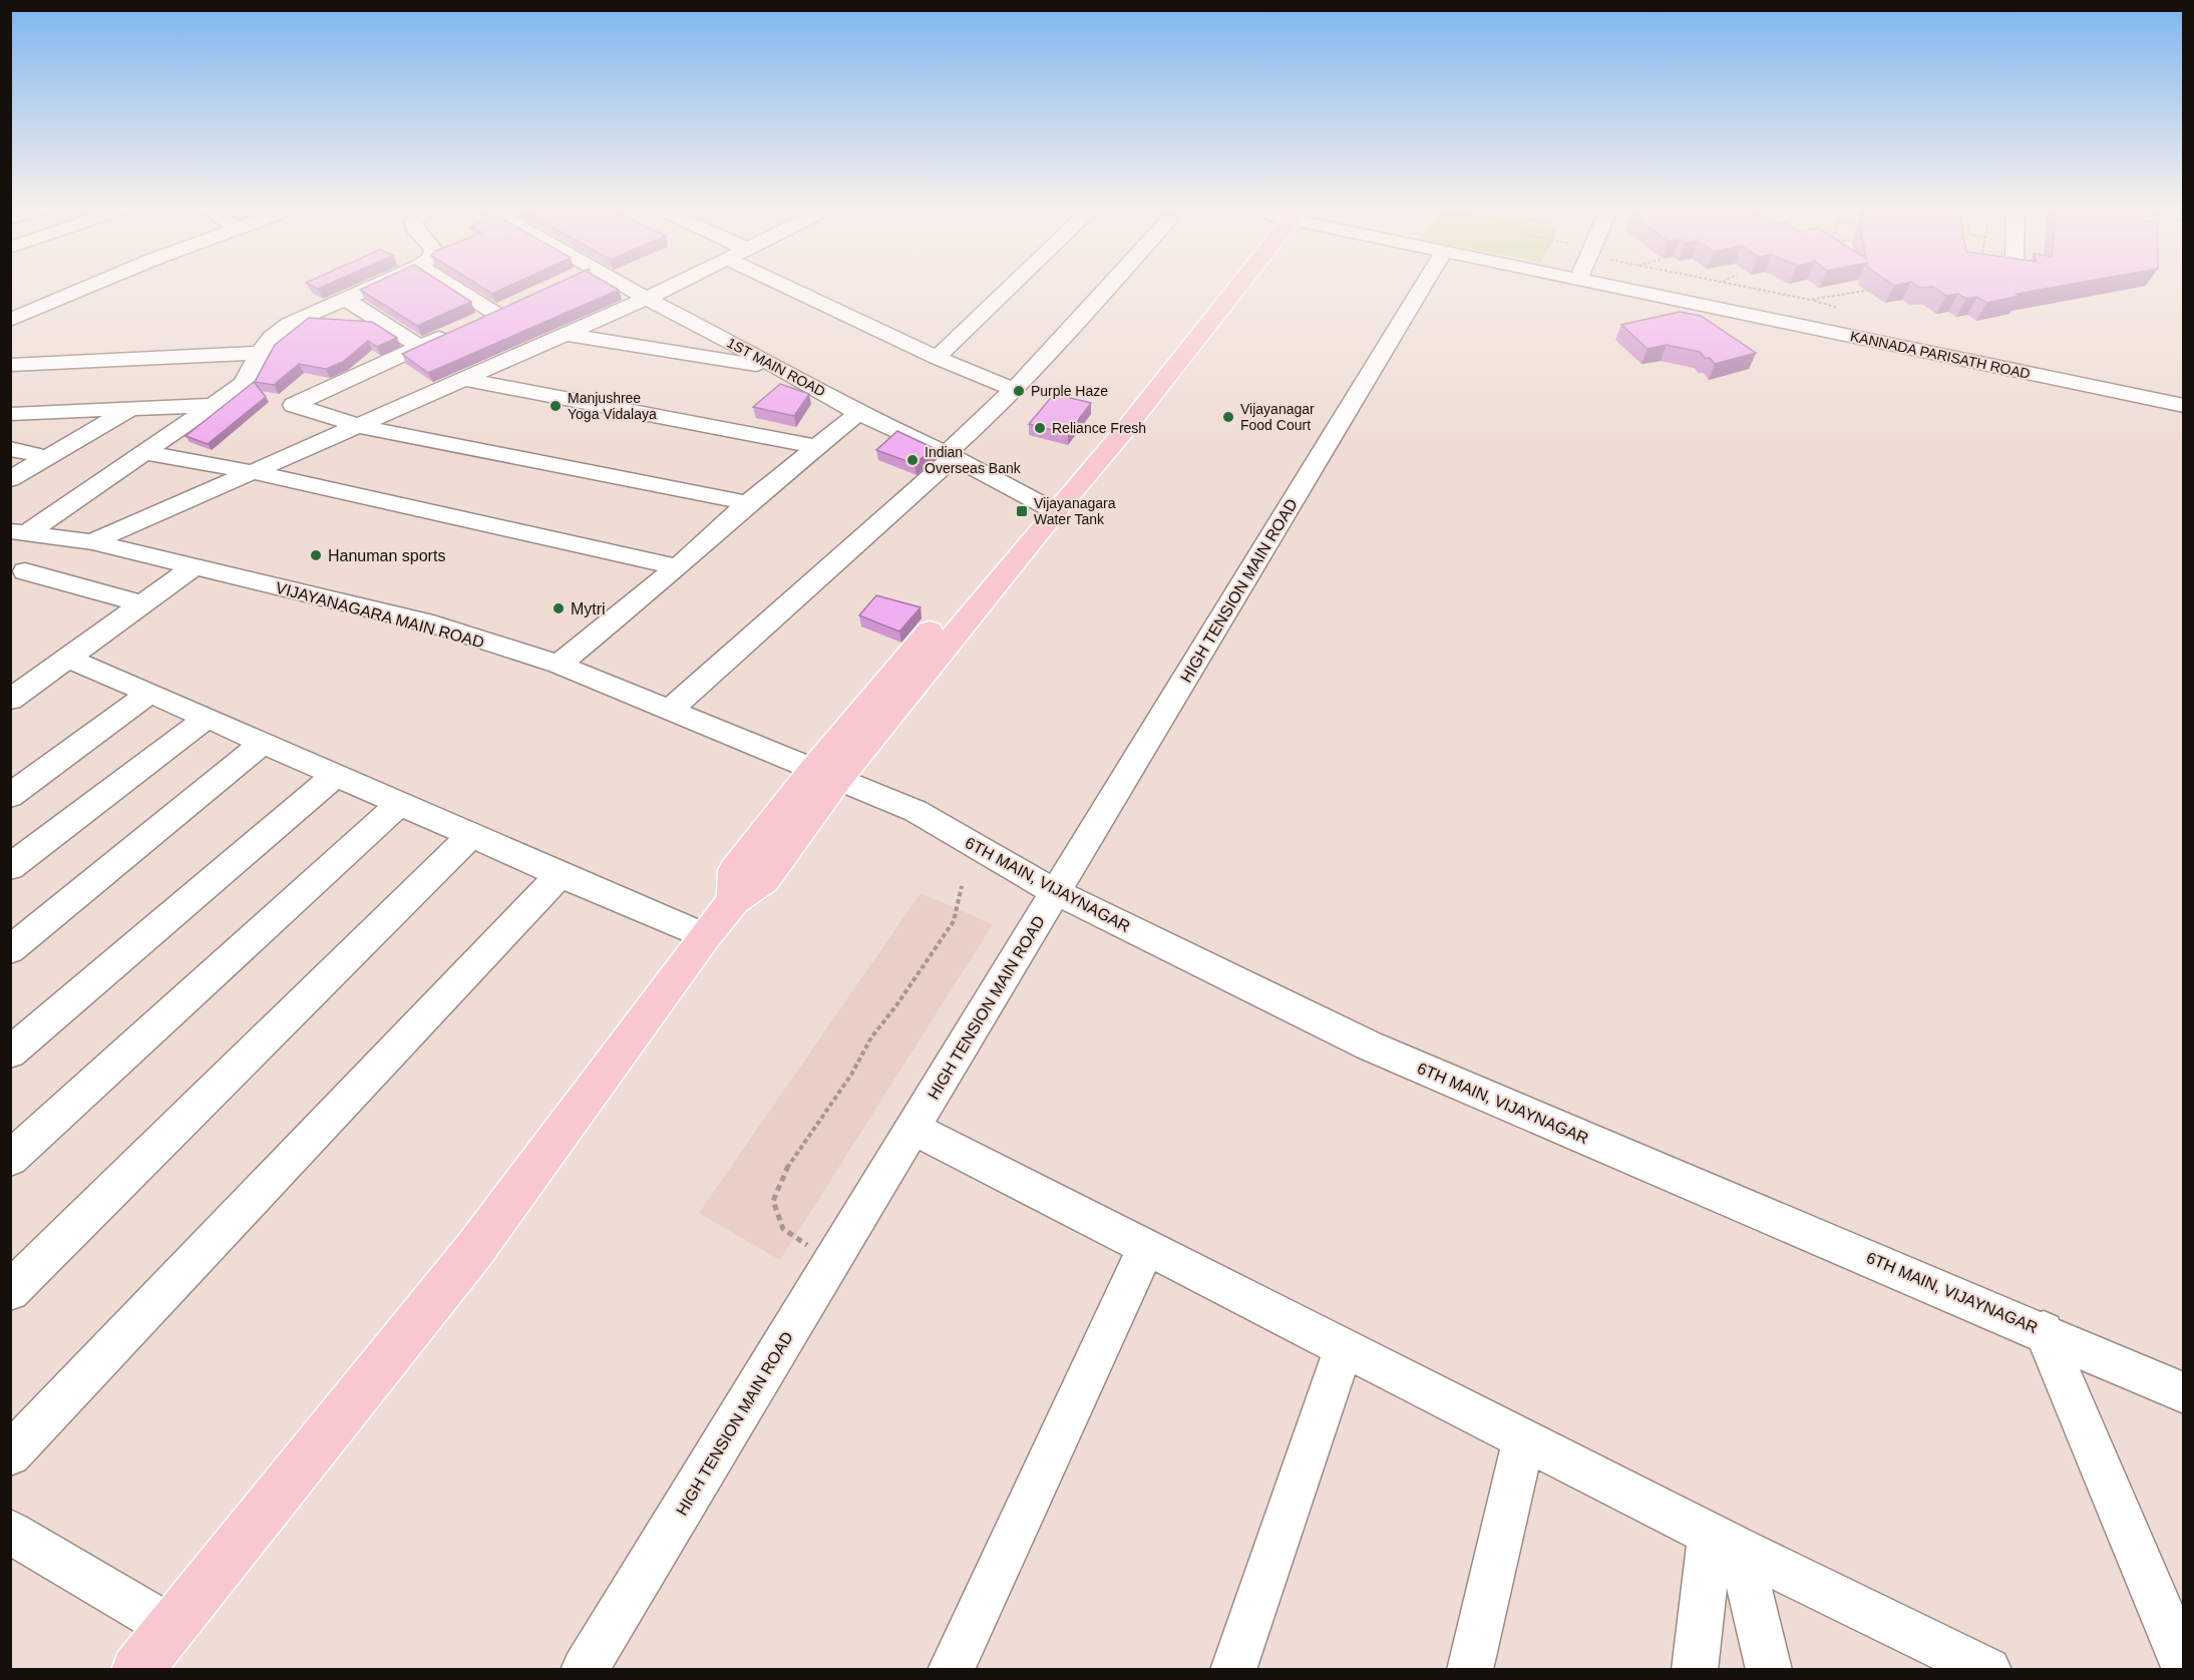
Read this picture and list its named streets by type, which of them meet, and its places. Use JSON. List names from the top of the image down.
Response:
{
  "streets": {
    "street": [
      "KANNADA PARISATH ROAD",
      "1ST MAIN ROAD",
      "HIGH TENSION MAIN ROAD",
      "VIJAYANAGARA MAIN ROAD",
      "6TH MAIN, VIJAYNAGAR"
    ]
  },
  "crossings": [
    ["HIGH TENSION MAIN ROAD", "6TH MAIN, VIJAYNAGAR"],
    ["VIJAYANAGARA MAIN ROAD", "6TH MAIN, VIJAYNAGAR"]
  ],
  "places": {
    "other": [
      "Purple Haze",
      "Manjushree Yoga Vidalaya",
      "Vijayanagar Food Court",
      "Reliance Fresh",
      "Indian Overseas Bank",
      "Hanuman sports",
      "Mytri"
    ],
    "transit": ["Vijayanagara Water Tank"]
  }
}
